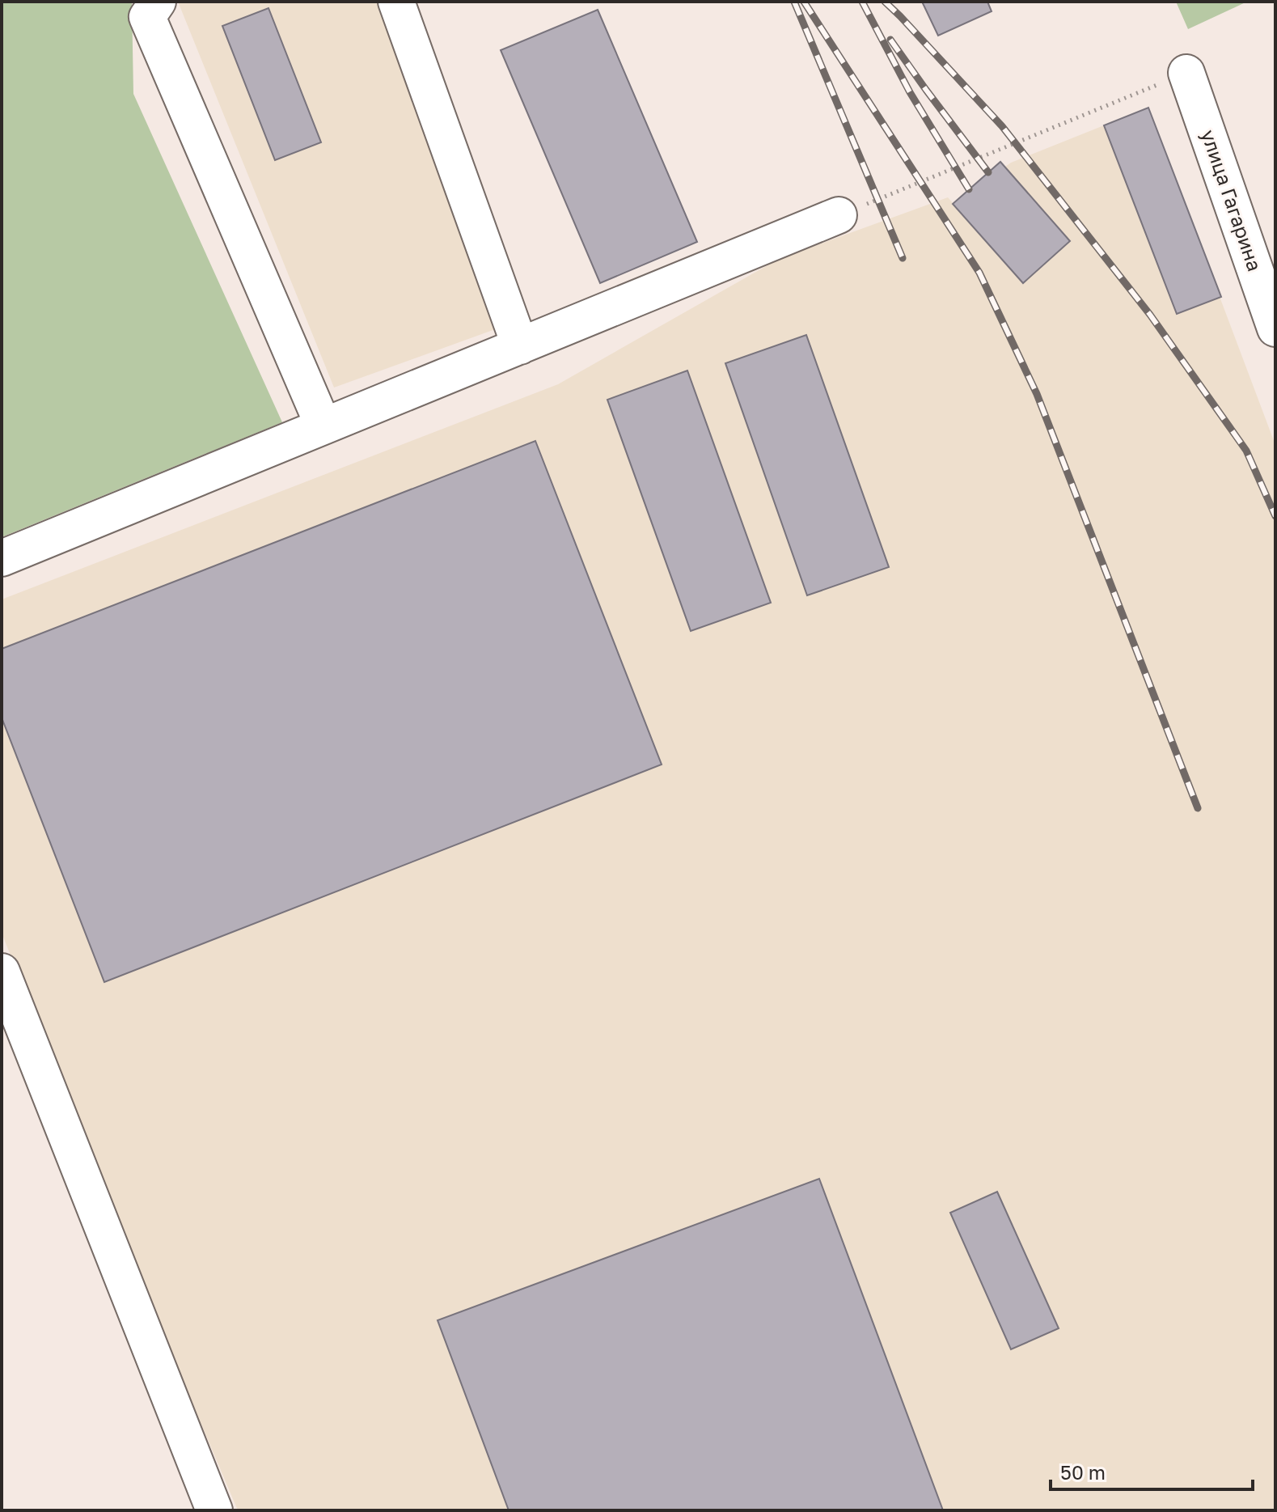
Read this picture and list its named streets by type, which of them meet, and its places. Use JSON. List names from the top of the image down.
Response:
{
  "streets": {
    "street": ["улица Гагарина"]
  },
  "scale_bar": "50 m"
}
